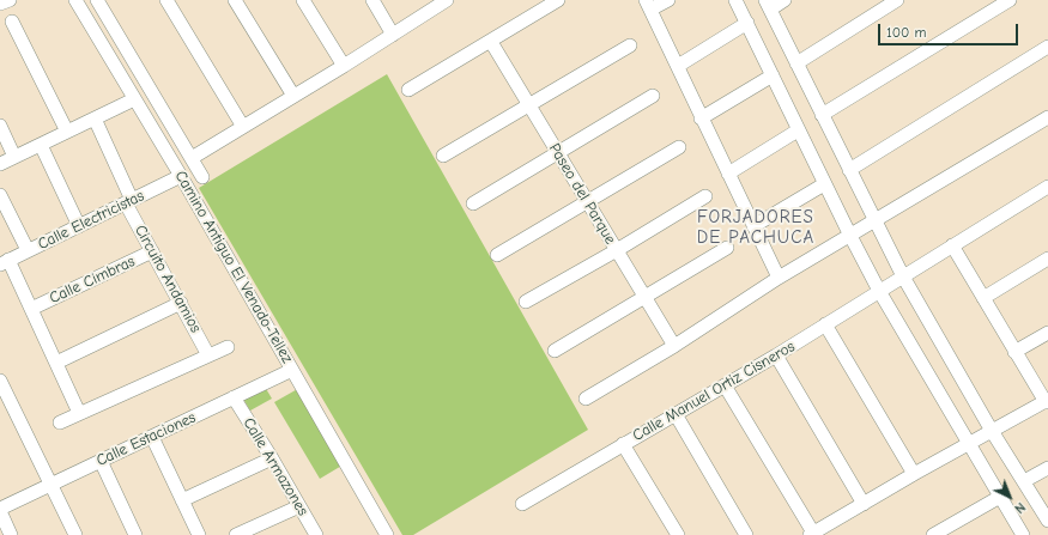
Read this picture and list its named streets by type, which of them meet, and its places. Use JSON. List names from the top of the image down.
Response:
{
  "streets": {
    "street": [
      "Paseo del Parque",
      "Calle Electricistas",
      "Camino Antiguo El Venado-Tellez",
      "Circuito Andamios",
      "Calle Cimbras",
      "Calle Manuel Ortiz Cisneros",
      "Calle Estaciones",
      "Calle Armazones"
    ]
  },
  "crossings": [
    ["Calle Electricistas", "Camino Antiguo El Venado-Tellez"],
    ["Calle Electricistas", "Circuito Andamios"],
    ["Camino Antiguo El Venado-Tellez", "Calle Estaciones"],
    ["Circuito Andamios", "Calle Cimbras"],
    ["Calle Estaciones", "Calle Armazones"]
  ],
  "districts": ["FORJADORES DE PACHUCA"],
  "scale_bar": "100 m",
  "north": "bottom right"
}
